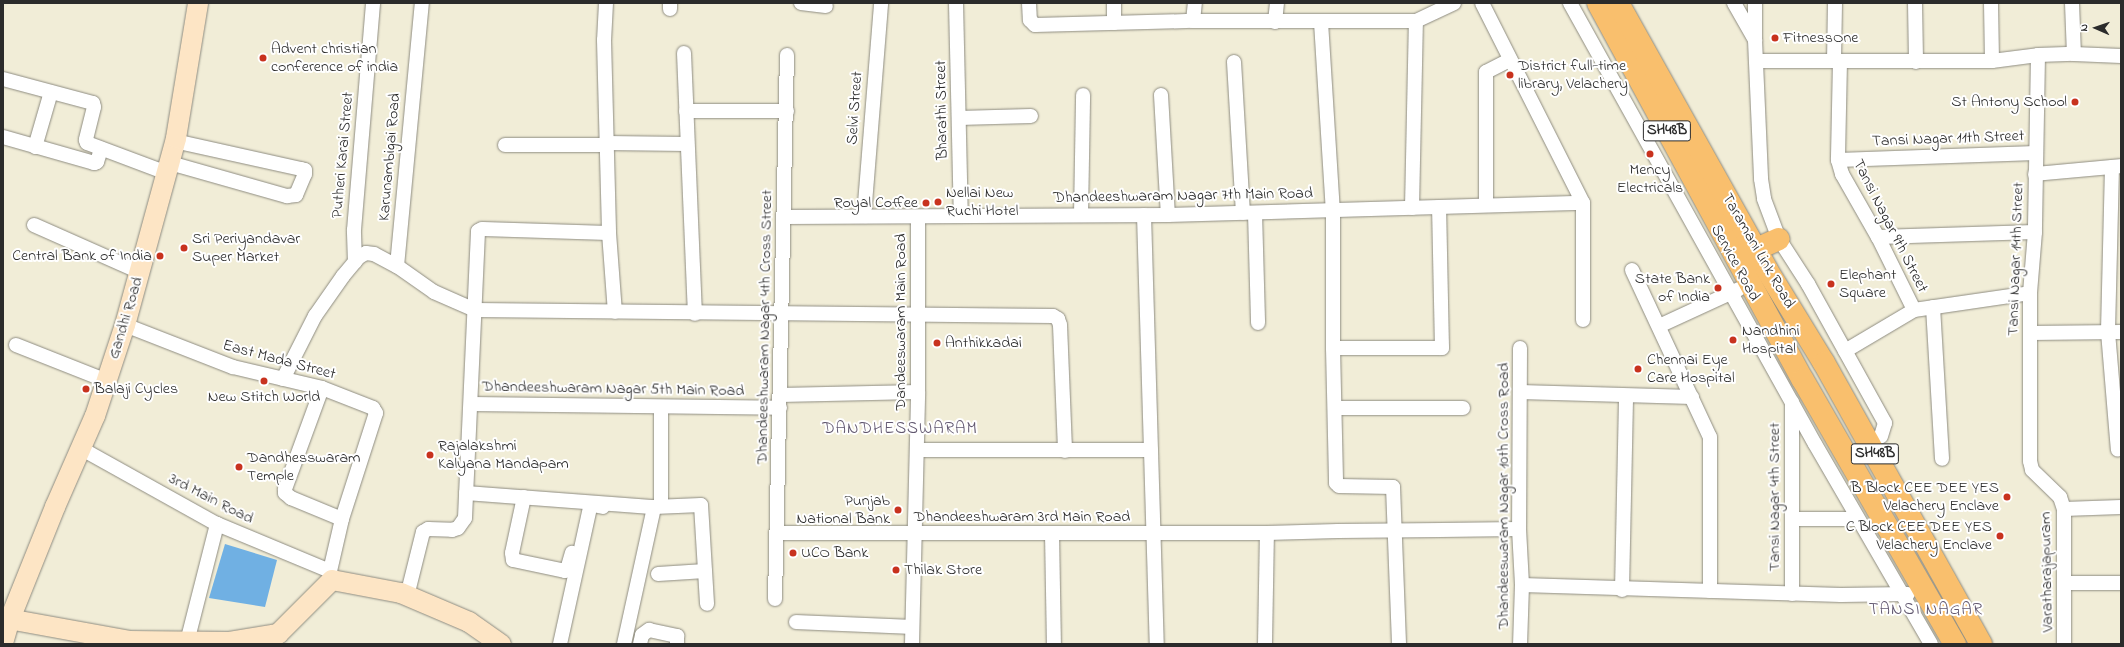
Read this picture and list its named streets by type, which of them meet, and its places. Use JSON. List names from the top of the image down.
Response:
{
  "streets": {
    "main road": ["SH48B", "Taramani Link Road"],
    "street": [
      "Selvi Street",
      "Bharathi Street",
      "Tansi Nagar 11th Street",
      "Putheri Karai Street",
      "Karunambigai Road",
      "Dhandeeshwaram Nagar 7th Main Road",
      "Tansi Nagar 9th Street",
      "Tansi Nagar 14th Street",
      "Service Road",
      "Gandhi Road",
      "Dandeeswaram Main Road",
      "Dhandeeshwaram Nagar 4th Cross Street",
      "East Mada Street",
      "Dhandeeshwaram Nagar 5th Main Road",
      "Dhandeeswaram Nagar 10th Cross Road",
      "Tansi Nagar 4th Street",
      "3rd Main Road",
      "Dhandeeshwaram 3rd Main Road",
      "Varatharajapuram"
    ]
  },
  "crossings": [
    ["Selvi Street", "Dhandeeshwaram Nagar 7th Main Road"],
    ["Bharathi Street", "Dhandeeshwaram Nagar 7th Main Road"],
    ["Tansi Nagar 11th Street", "Tansi Nagar 9th Street"],
    ["Tansi Nagar 11th Street", "Tansi Nagar 14th Street"],
    ["Dhandeeshwaram Nagar 7th Main Road", "Dandeeswaram Main Road"],
    ["Dhandeeshwaram Nagar 7th Main Road", "Dhandeeshwaram Nagar 4th Cross Street"],
    ["Taramani Link Road", "Service Road"],
    ["Tansi Nagar 14th Street", "Varatharajapuram"],
    ["Gandhi Road", "East Mada Street"],
    ["Gandhi Road", "3rd Main Road"],
    ["Dandeeswaram Main Road", "Dhandeeshwaram Nagar 5th Main Road"],
    ["Dandeeswaram Main Road", "Dhandeeshwaram 3rd Main Road"],
    ["Dhandeeshwaram Nagar 4th Cross Street", "Dhandeeshwaram Nagar 5th Main Road"],
    ["Dhandeeshwaram Nagar 4th Cross Street", "Dhandeeshwaram 3rd Main Road"],
    ["Dhandeeswaram Nagar 10th Cross Road", "Dhandeeshwaram 3rd Main Road"]
  ],
  "districts": ["DANDHESSWARAM", "TANSI NAGAR"],
  "places": [
    "FitnessOne",
    "Advent christian conference of india",
    "District full-time library, Velachery",
    "St Antony School",
    "Mency Electricals",
    "Nellai New Ruchi Hotel",
    "Royal Coffee",
    "Sri Periyandavar Super Market",
    "Central Bank of India",
    "Elephant Square",
    "State Bank of India",
    "Nandhini Hospital",
    "Anthikkadai",
    "Chennai Eye Care Hospital",
    "New Stitch World",
    "Balaji Cycles",
    "Rajalakshmi Kalyana Mandapam",
    "Dandhesswaram Temple",
    "B Block CEE DEE YES Velachery Enclave",
    "Punjab National Bank",
    "C Block CEE DEE YES Velachery Enclave",
    "UCO Bank",
    "Thilak Store"
  ],
  "north": "left"
}
